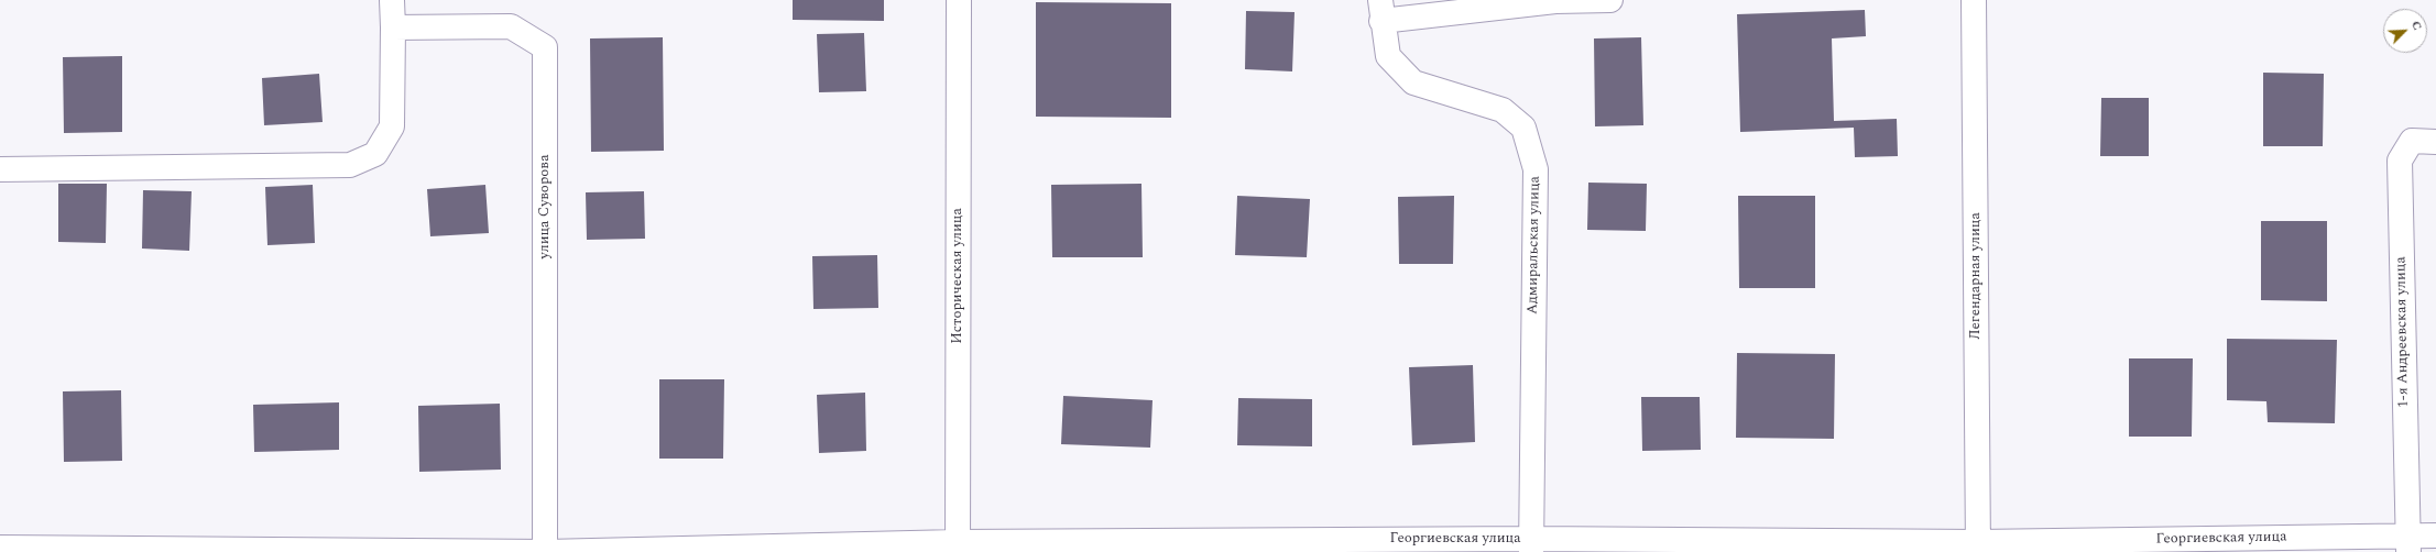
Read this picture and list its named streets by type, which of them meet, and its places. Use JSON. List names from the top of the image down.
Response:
{
  "streets": {
    "street": [
      "улица Суворова",
      "Адмиральская улица",
      "Историческая улица",
      "Легендарная улица",
      "1-я Андреевская улица",
      "Георгиевская улица"
    ]
  },
  "crossings": [
    ["улица Суворова", "Георгиевская улица"],
    ["Адмиральская улица", "Георгиевская улица"],
    ["Историческая улица", "Георгиевская улица"],
    ["Легендарная улица", "Георгиевская улица"],
    ["1-я Андреевская улица", "Георгиевская улица"]
  ],
  "north": "top right"
}
